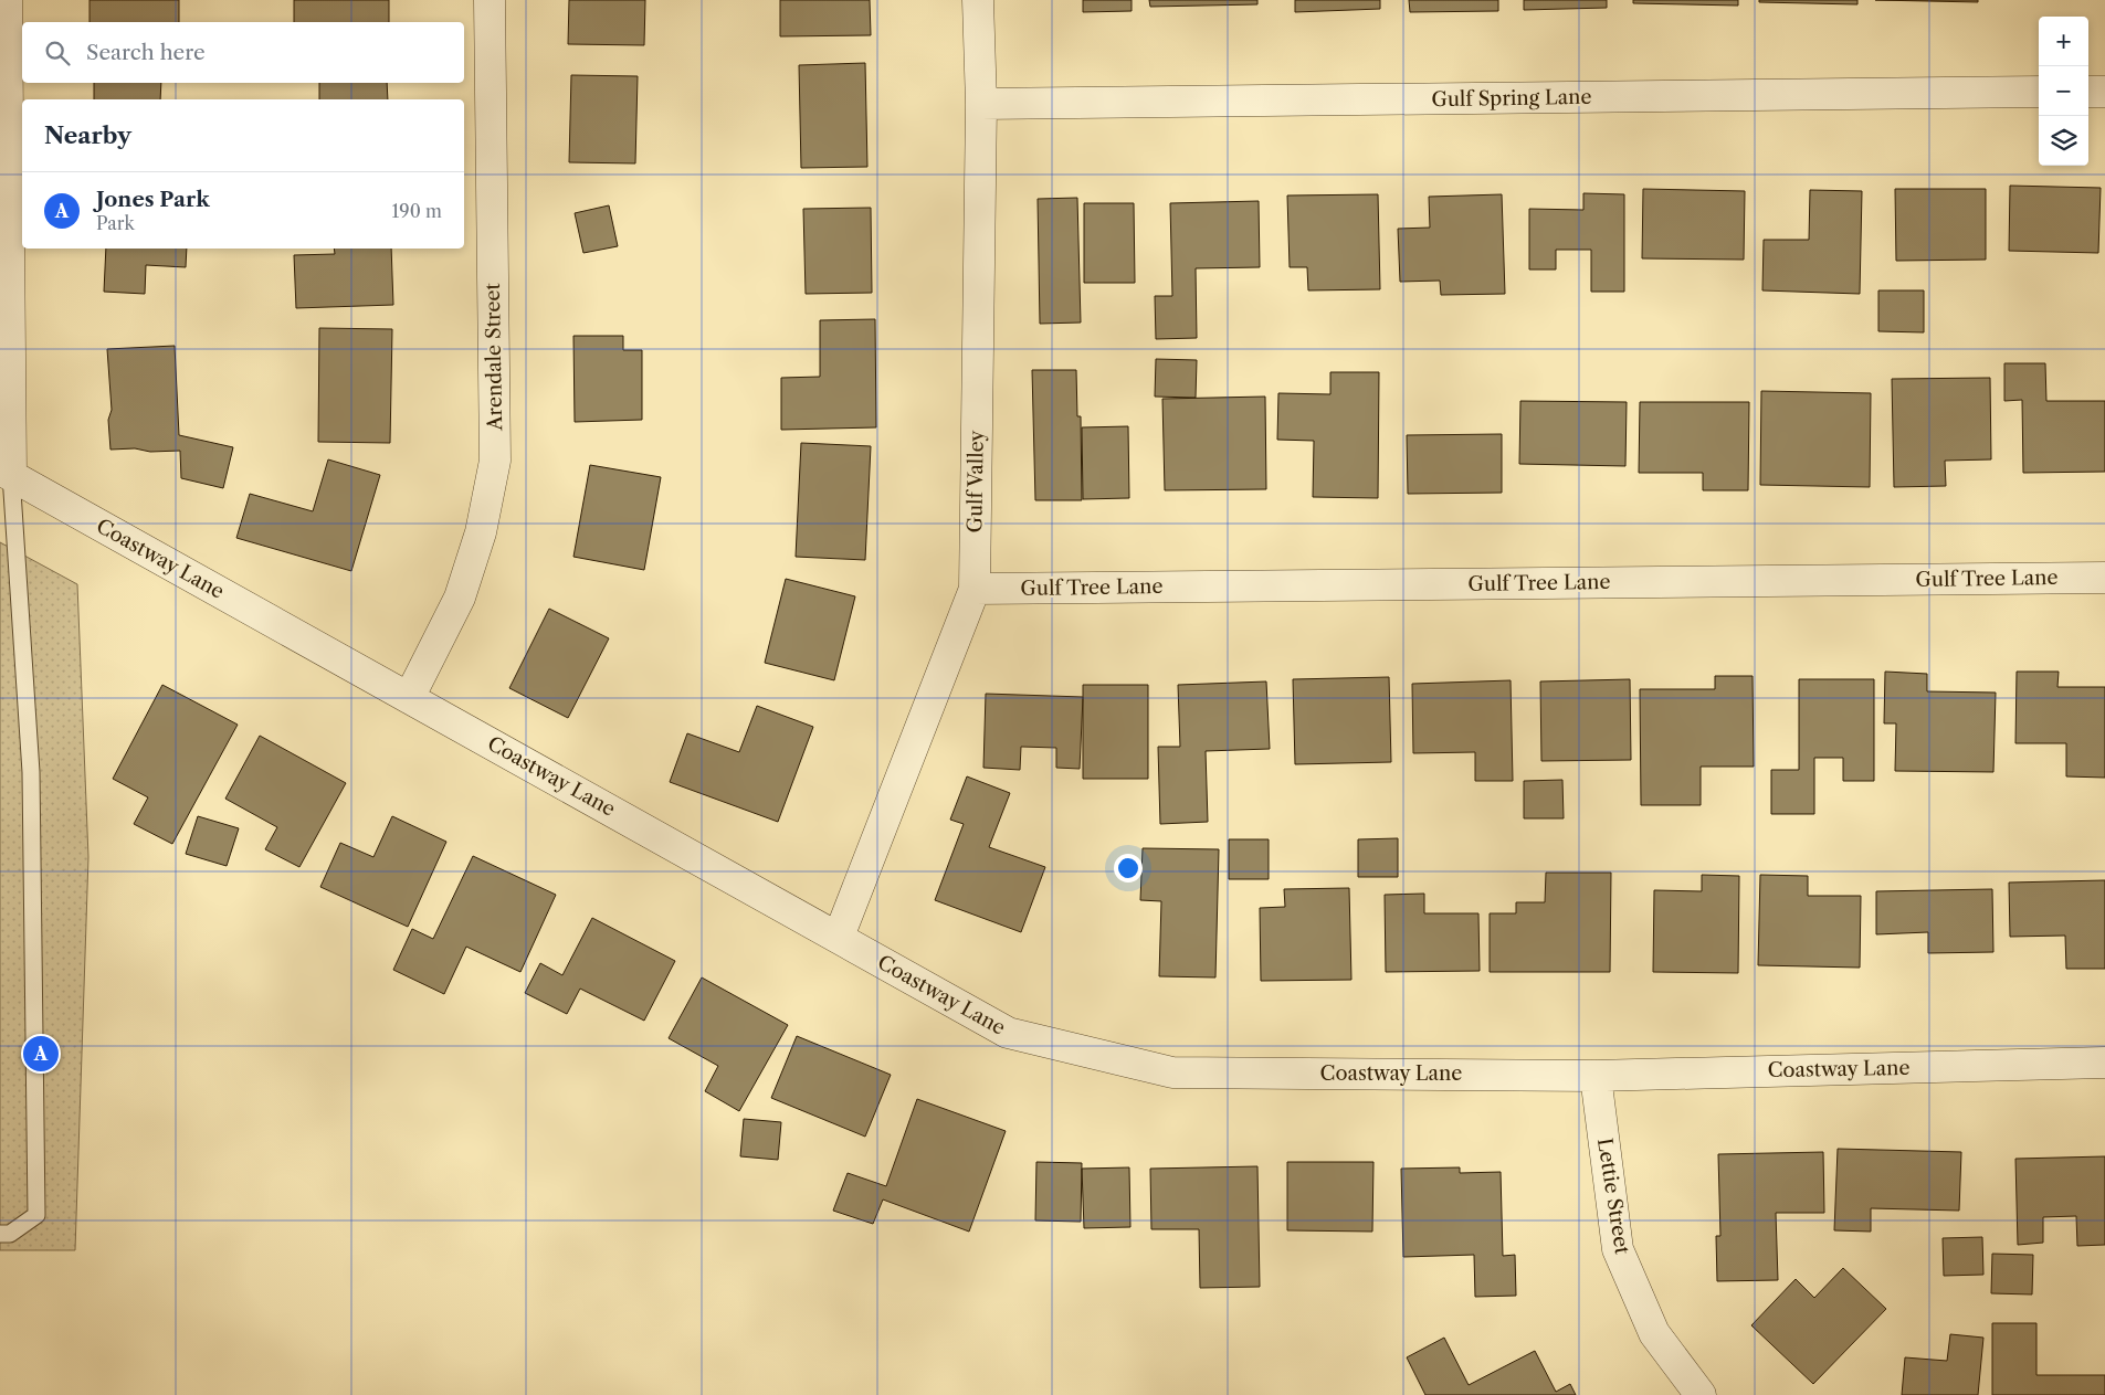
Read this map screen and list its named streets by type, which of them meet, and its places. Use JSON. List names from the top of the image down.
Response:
{
  "streets": {
    "street": [
      "Gulf Spring Lane",
      "Arendale Street",
      "Gulf Valley",
      "Coastway Lane",
      "Gulf Tree Lane",
      "Lettie Street"
    ]
  },
  "crossings": [
    ["Gulf Spring Lane", "Gulf Valley"],
    ["Arendale Street", "Coastway Lane"],
    ["Gulf Valley", "Coastway Lane"],
    ["Gulf Valley", "Gulf Tree Lane"],
    ["Coastway Lane", "Lettie Street"]
  ],
  "page": {
    "map_buttons": ["+", "−"],
    "search": "Search here",
    "heading": "Nearby",
    "list": [
      {
        "mark": "A",
        "name": "Jones Park",
        "note": "Park",
        "value": "190 m"
      }
    ],
    "pins": "A"
  }
}
